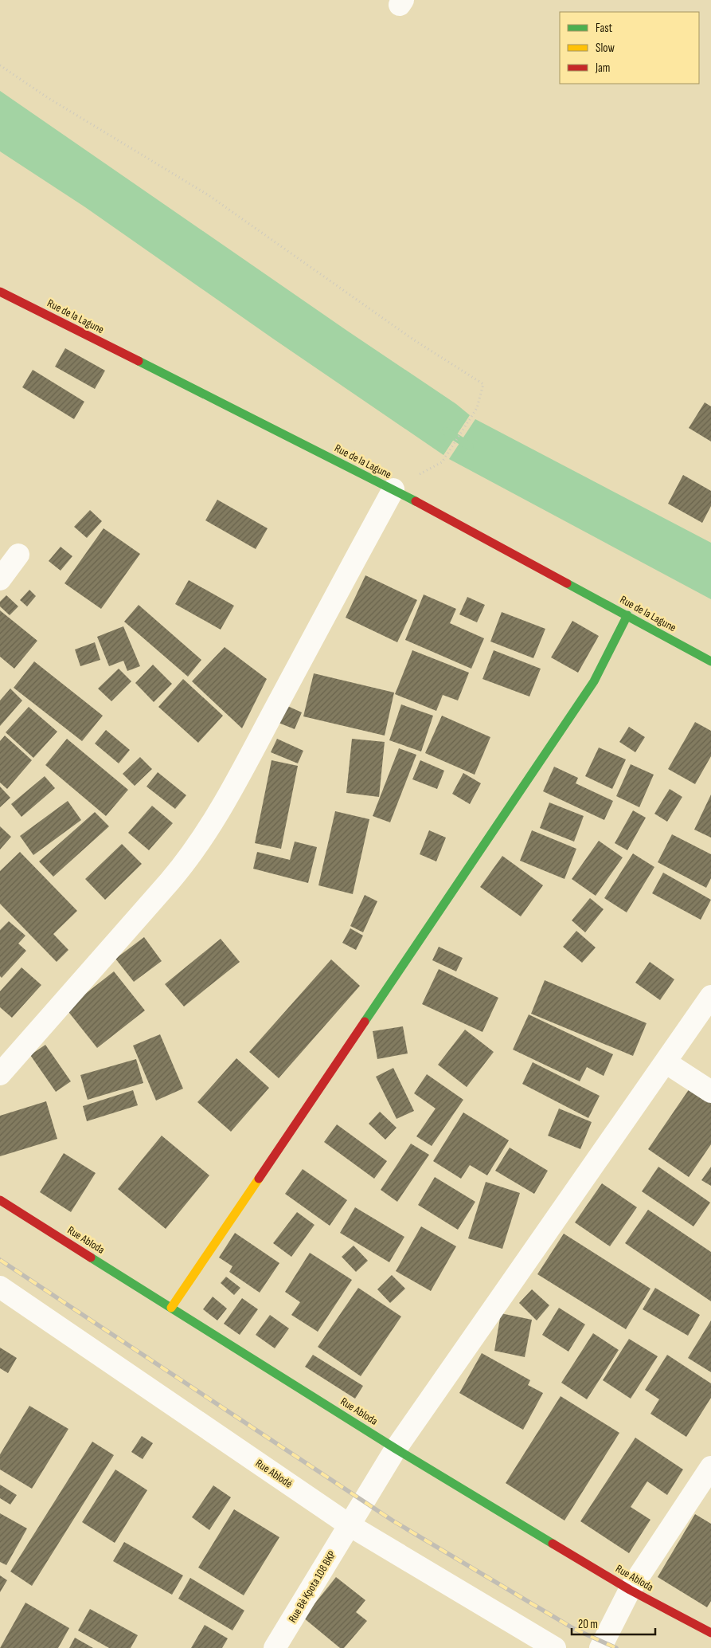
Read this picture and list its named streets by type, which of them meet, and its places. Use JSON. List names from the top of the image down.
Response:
{
  "streets": {
    "street": [
      "Rue de la Lagune",
      "Rue Abloda",
      "Rue Ablodé",
      "Rue Bè Kpota 108 BKP"
    ]
  },
  "crossings": [
    ["Rue Abloda", "Rue Bè Kpota 108 BKP"],
    ["Rue Ablodé", "Rue Bè Kpota 108 BKP"]
  ],
  "legend": ["Fast", "Slow", "Jam"],
  "scale_bar": "20 m"
}
